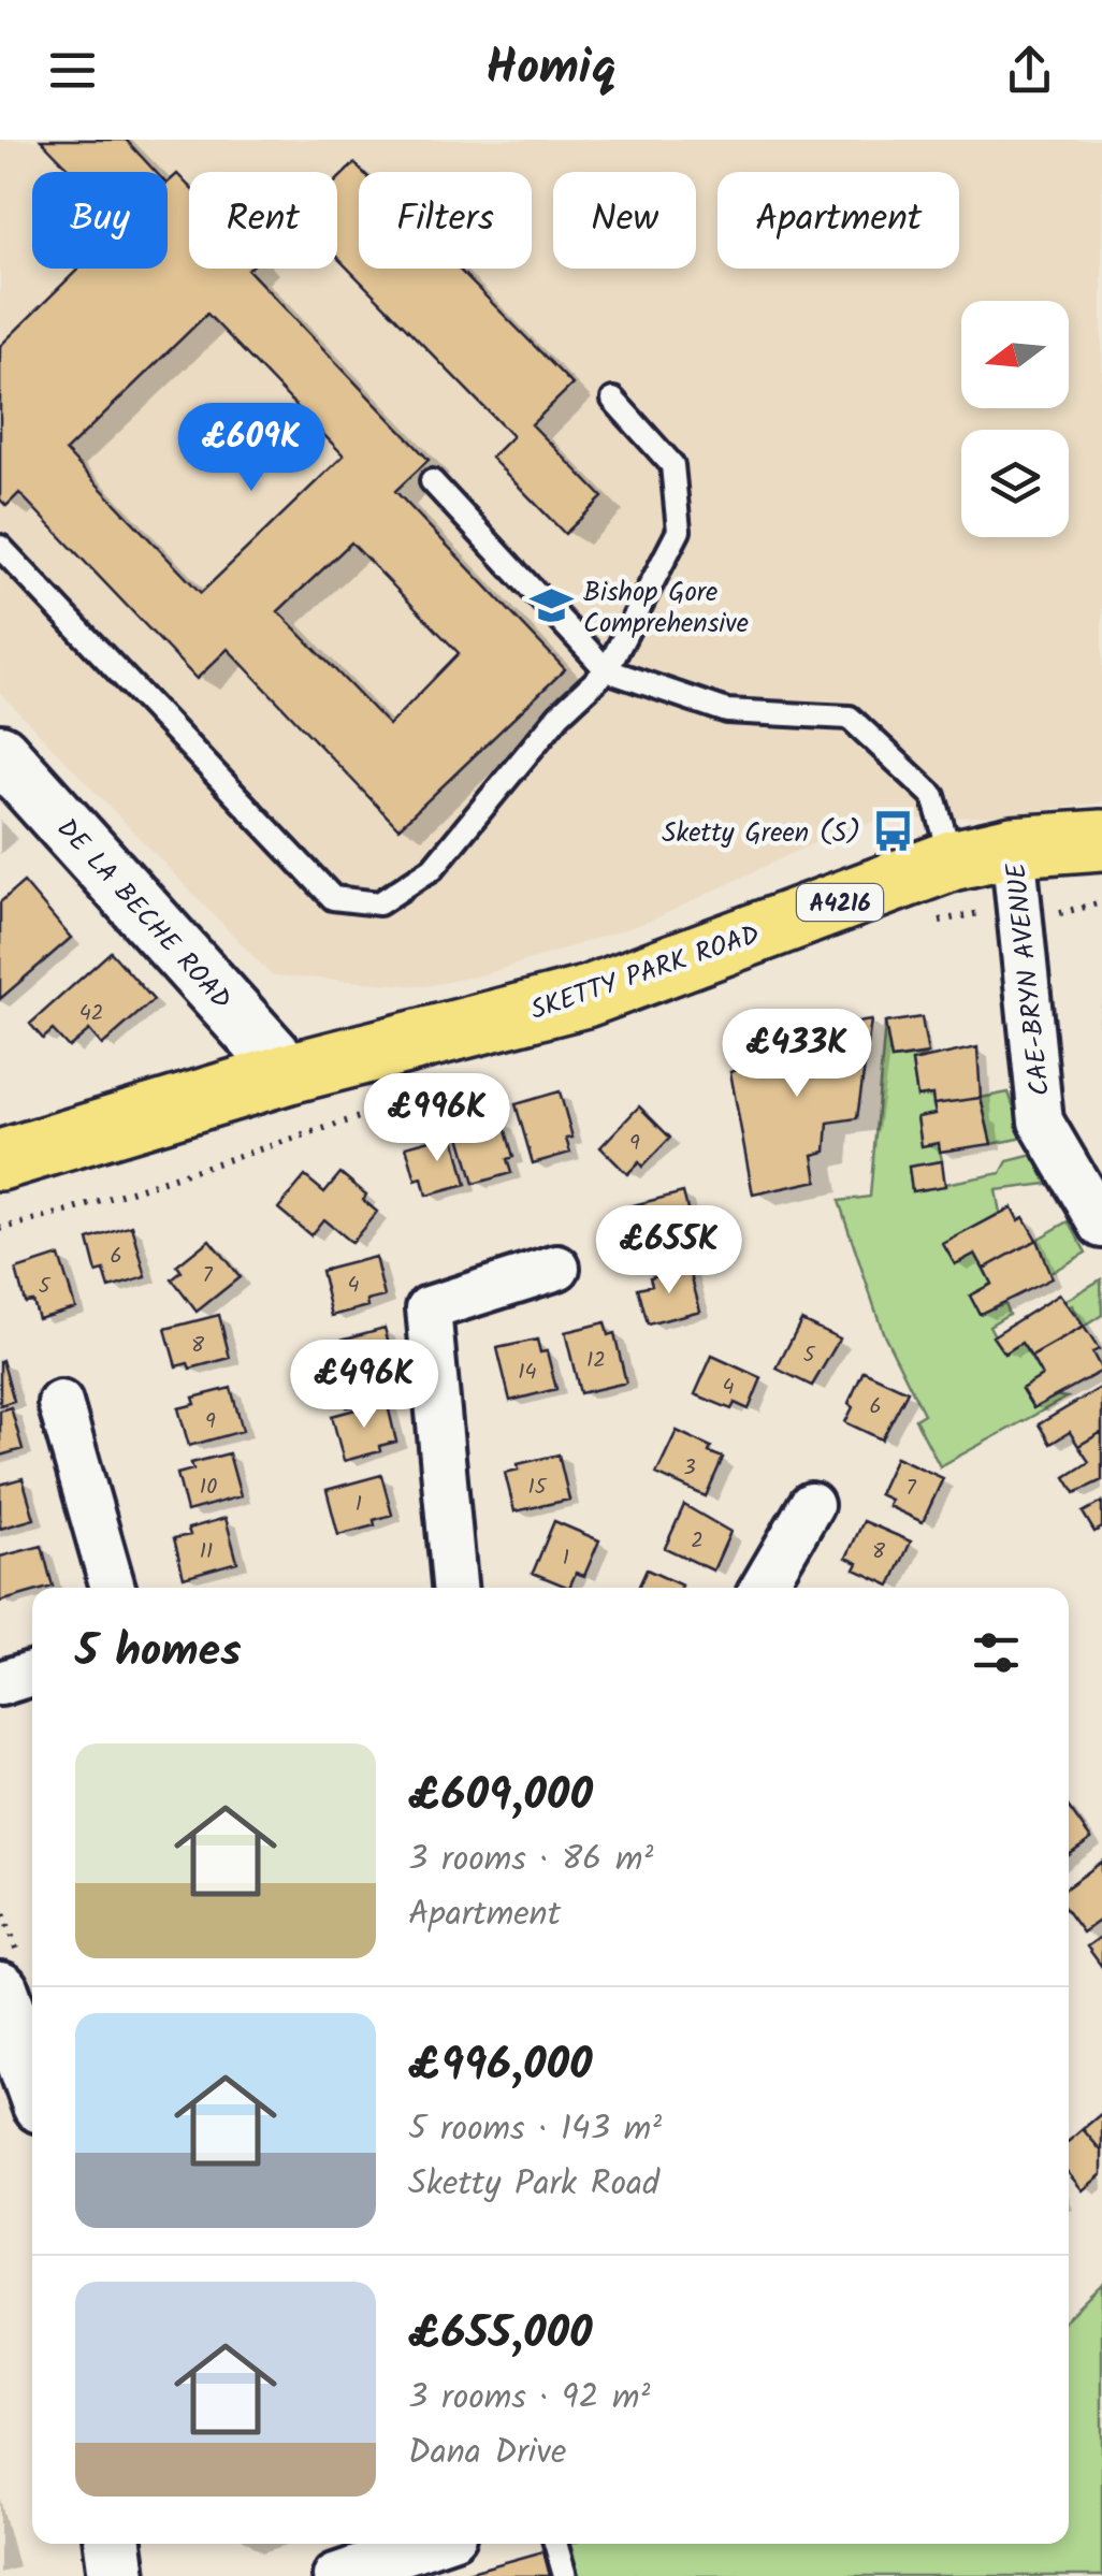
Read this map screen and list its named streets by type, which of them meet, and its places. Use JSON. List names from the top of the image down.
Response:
{
  "streets": {
    "main road": ["A4216", "SKETTY PARK ROAD"],
    "street": ["DE LA BECHE ROAD", "CAE-BRYN AVENUE"]
  },
  "crossings": [
    ["DE LA BECHE ROAD", "SKETTY PARK ROAD"],
    ["SKETTY PARK ROAD", "CAE-BRYN AVENUE"]
  ],
  "places": {
    "school or university": ["Bishop Gore Comprehensive"],
    "bus stop": ["Sketty Green (S)"]
  },
  "house_numbers": [
    "42",
    "9",
    "6",
    "7",
    "4",
    "5",
    "8",
    "5",
    "12",
    "14",
    "4",
    "6",
    "9",
    "3",
    "10",
    "15",
    "7",
    "1",
    "2",
    "11",
    "8",
    "1"
  ],
  "north": "left",
  "page": {
    "header": "Homiq",
    "chip": [
      "Buy",
      "Rent",
      "Filters",
      "New",
      "Apartment"
    ],
    "price": [
      "£609K",
      "£433K",
      "£996K",
      "£655K",
      "£496K"
    ],
    "heading": "5 homes",
    "list": [
      {
        "name": "£609,000",
        "note": "3 rooms · 86 m² · Apartment"
      },
      {
        "name": "£996,000",
        "note": "5 rooms · 143 m² · Sketty Park Road"
      },
      {
        "name": "£655,000",
        "note": "3 rooms · 92 m² · Dana Drive"
      }
    ]
  }
}
